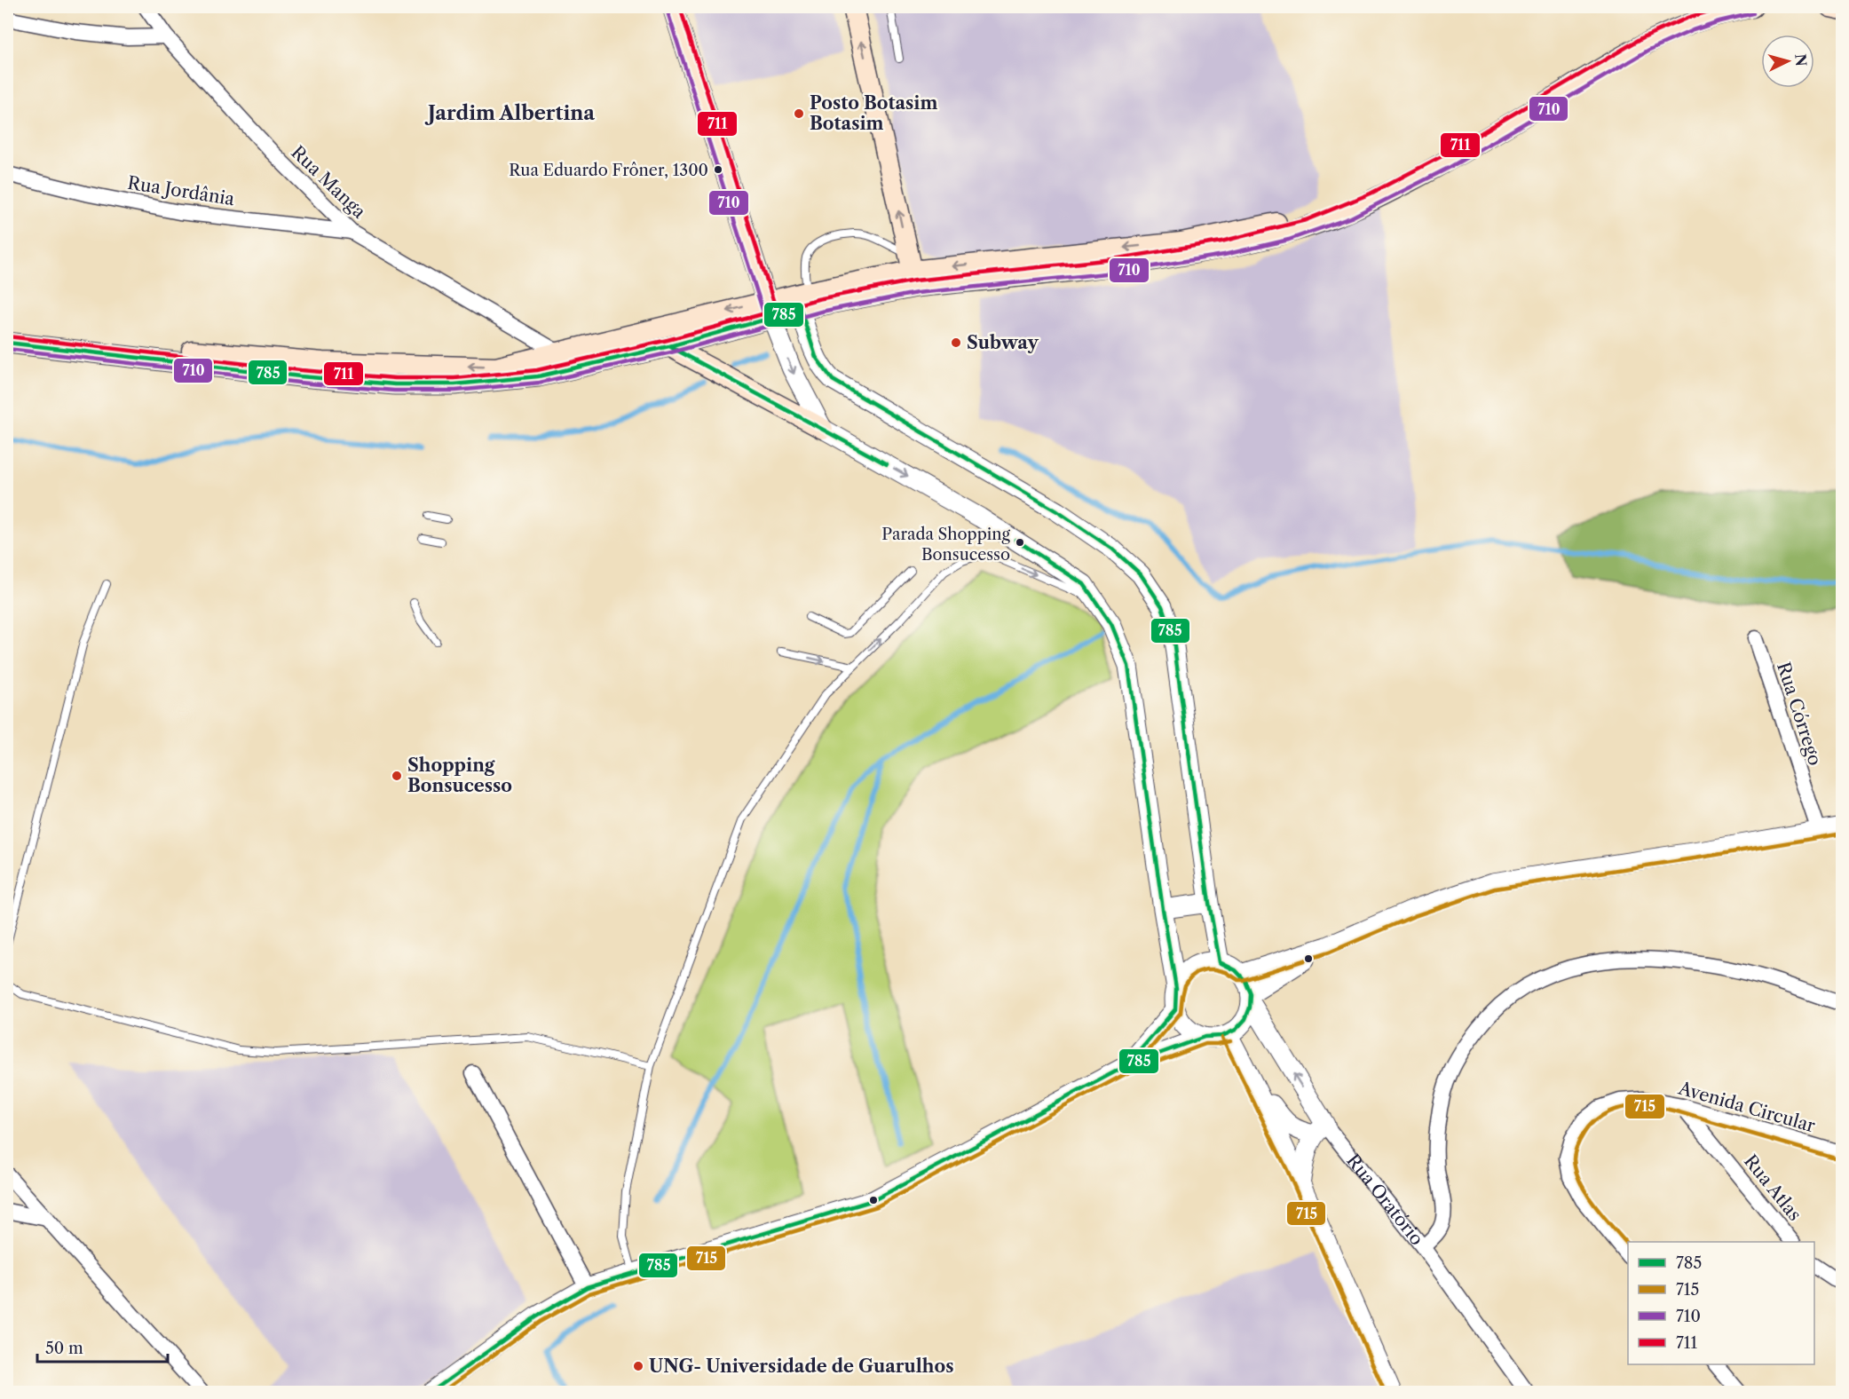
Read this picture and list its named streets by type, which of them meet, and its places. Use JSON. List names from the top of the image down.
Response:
{
  "streets": {
    "street": [
      "Rua Manga",
      "Rua Jordânia",
      "Rua Córrego",
      "Avenida Circular",
      "Rua Atlas",
      "Rua Oratório"
    ]
  },
  "crossings": [
    ["Rua Manga", "Rua Jordânia"],
    ["Avenida Circular", "Rua Atlas"]
  ],
  "districts": ["Jardim Albertina"],
  "places": [
    "Posto Botasim Botasim",
    "Rua Eduardo Frôner, 1300",
    "Subway",
    "Parada Shopping Bonsucesso",
    "Shopping Bonsucesso",
    "UNG- Universidade de Guarulhos"
  ],
  "lines": [
    "transit line 711",
    "transit line 710",
    "transit line 785",
    "transit line 715"
  ],
  "legend": [
    "785",
    "715",
    "710",
    "711"
  ],
  "scale_bar": "50 m",
  "north": "right"
}
